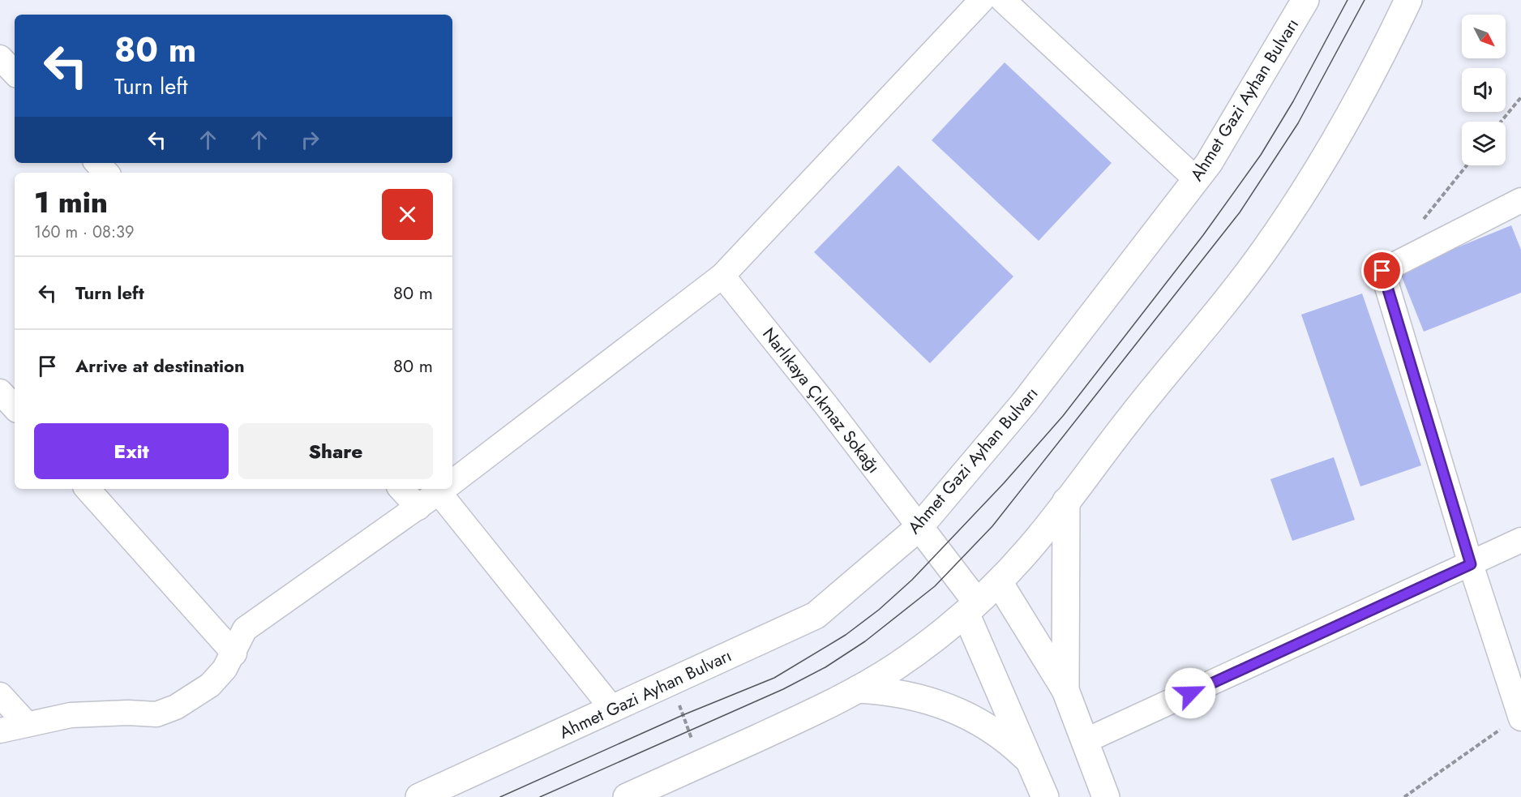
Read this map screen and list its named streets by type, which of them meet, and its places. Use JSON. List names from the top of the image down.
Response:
{
  "streets": {
    "main road": ["Ahmet Gazi Ayhan Bulvarı"],
    "street": ["Narlıkaya Çıkmaz Sokağı"]
  },
  "crossings": [
    ["Ahmet Gazi Ayhan Bulvarı", "Narlıkaya Çıkmaz Sokağı"]
  ],
  "north": "bottom right",
  "page": {
    "turn": ["80 m", "Turn left"],
    "heading": ["1 min", "160 m · 08:39"],
    "list": [
      {
        "name": "Turn left",
        "value": "80 m"
      },
      {
        "name": "Arrive at destination",
        "value": "80 m"
      }
    ],
    "buttons": ["Exit", "Share"]
  }
}
